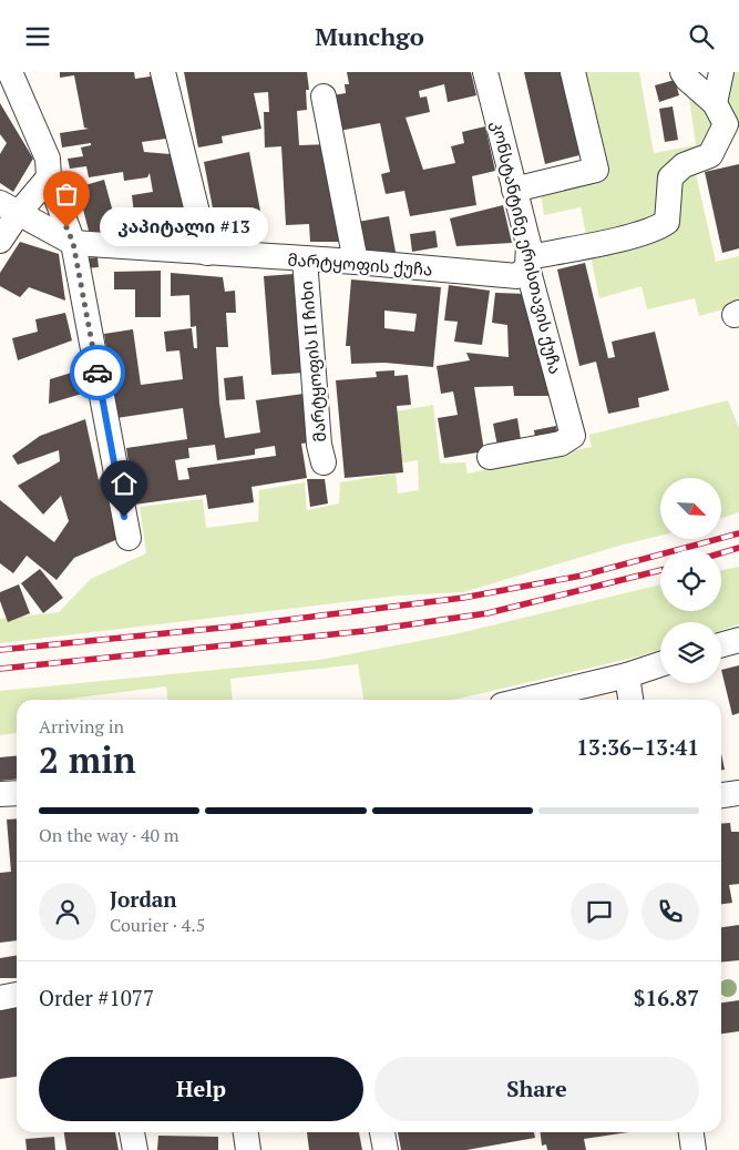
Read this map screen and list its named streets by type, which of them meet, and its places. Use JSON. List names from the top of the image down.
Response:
{
  "streets": {
    "street": ["კონსტანტინე ერისთავის ქუჩა", "მარტყოფის ქუჩა", "მარტყოფის II ჩიხი"]
  },
  "crossings": [
    ["კონსტანტინე ერისთავის ქუჩა", "მარტყოფის ქუჩა"],
    ["მარტყოფის ქუჩა", "მარტყოფის II ჩიხი"]
  ],
  "places": ["კაპიტალი #13"],
  "north": "bottom right",
  "page": {
    "header": "Munchgo",
    "bubble": "კაპიტალი #13",
    "heading": ["2 min", "Arriving in", "13:36–13:41"],
    "panel": [
      "Jordan",
      "Courier · 4.5",
      "Order #1077",
      "$16.87"
    ],
    "bar": "On the way · 40 m",
    "buttons": ["Help", "Share"]
  }
}
